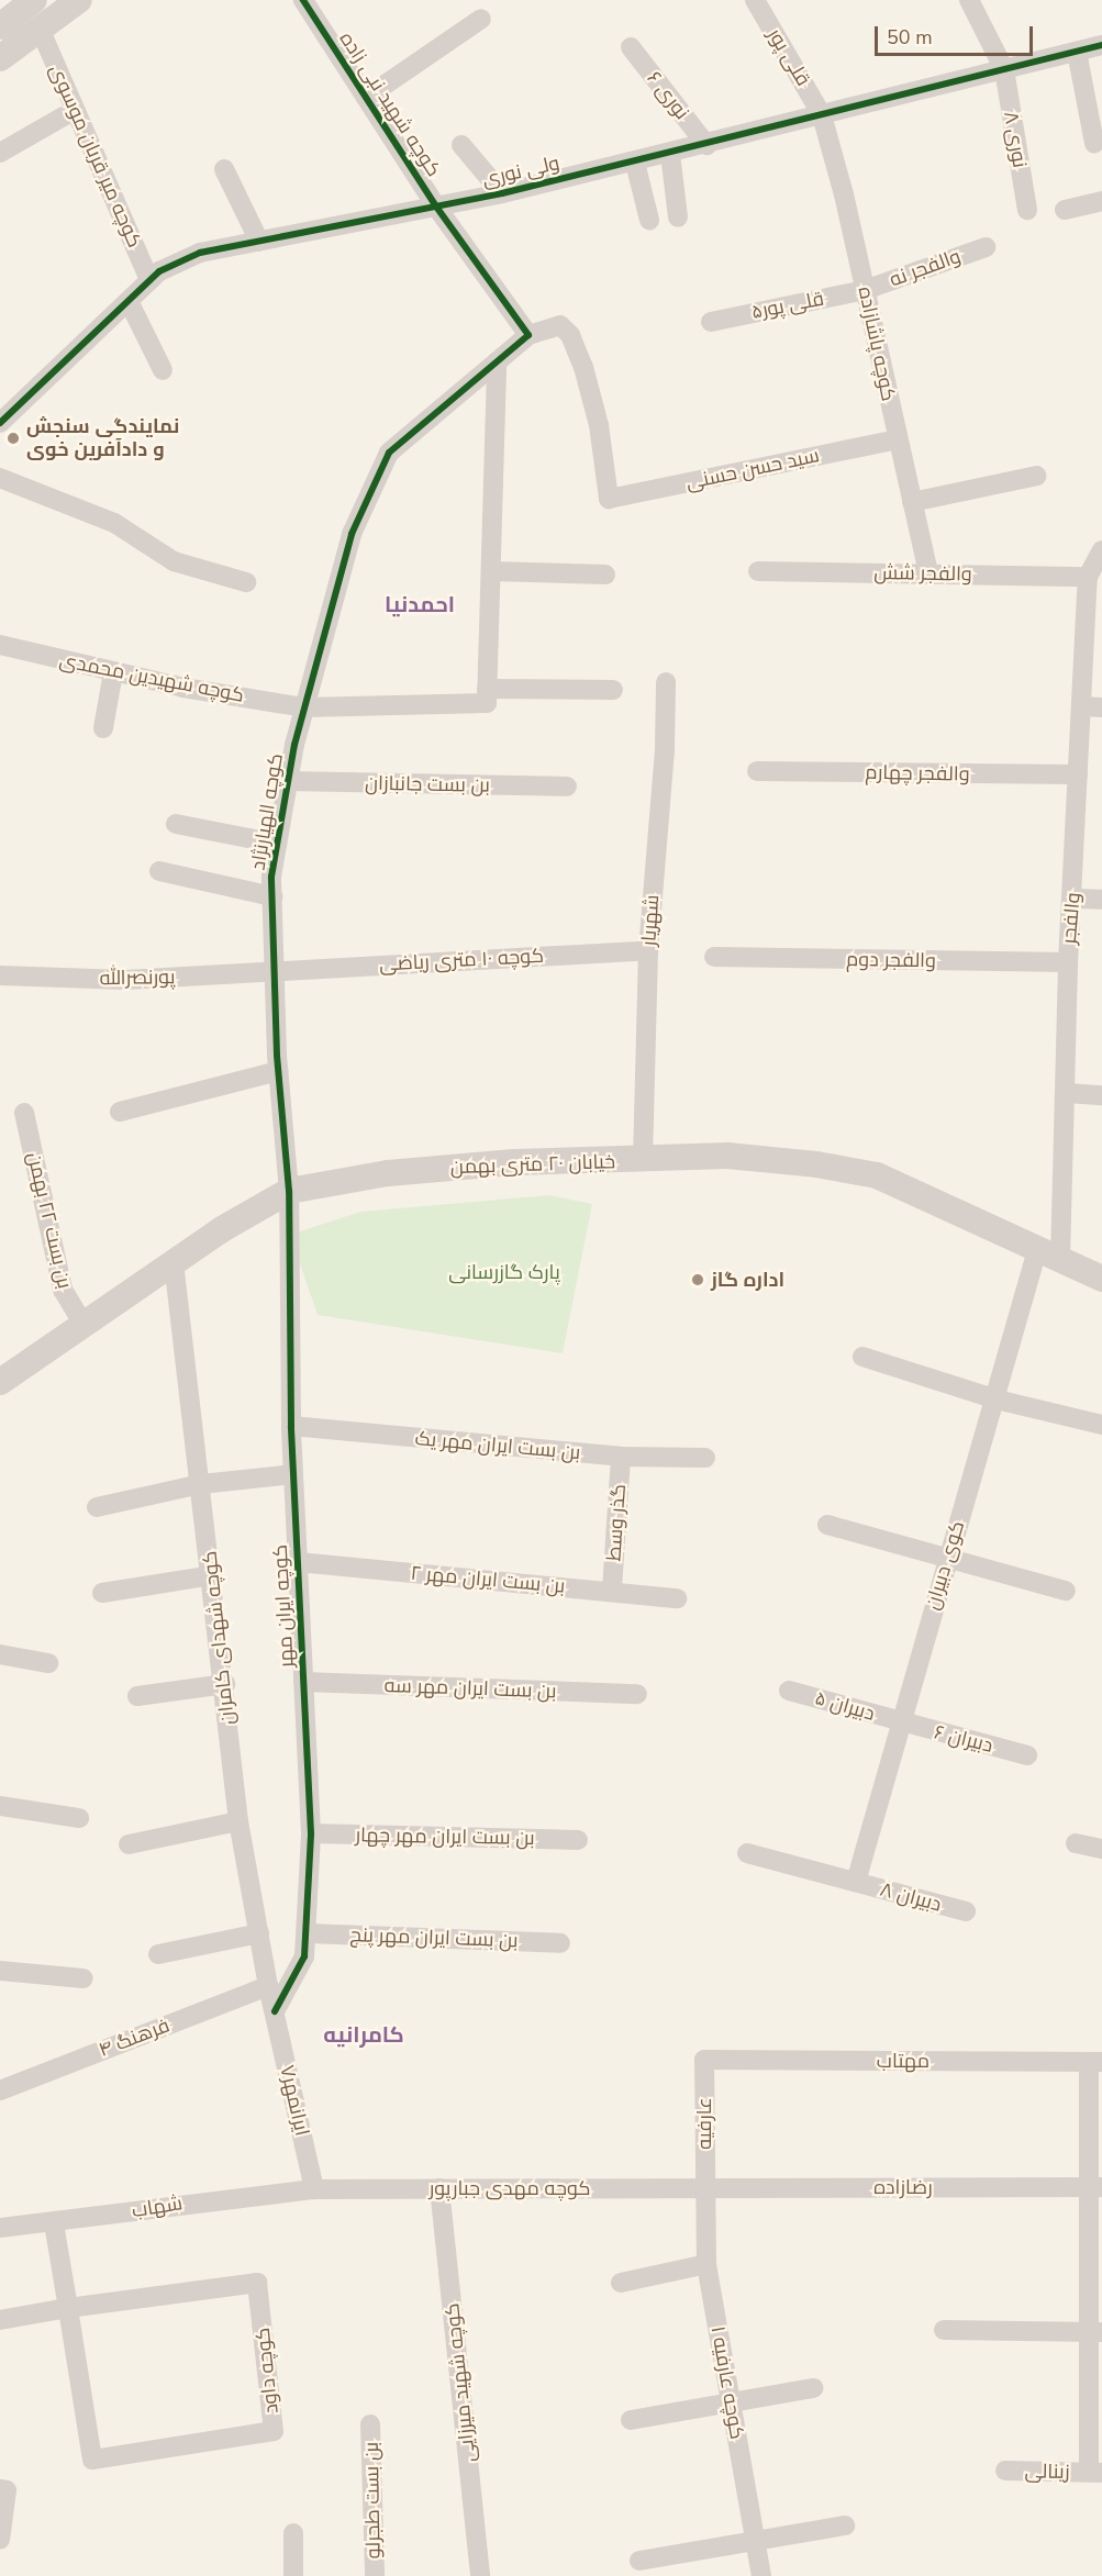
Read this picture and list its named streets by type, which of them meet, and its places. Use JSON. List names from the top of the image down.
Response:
{
  "streets": {
    "street": [
      "قلی پور",
      "نوری ۶",
      "کوچه شهید نبی زاده",
      "نوری ۸",
      "کوچه میر قربان موسوی",
      "ولی نوری",
      "والفجر نه",
      "قلی پور۵",
      "کوچه پاشازاده",
      "سید حسن حسنی",
      "والفجر شش",
      "کوچه شهیدین محمدی",
      "والفجر چهارم",
      "بن بست جانبازان",
      "کوچه الهیارنژاد",
      "والفجر",
      "شهریار",
      "کوچه ۱۰ متری ریاضی",
      "والفجر دوم",
      "پورنصرالله",
      "خیابان ۲۰ متری بهمن",
      "بن بست ۲۲ بهمن",
      "بن بست ایران مهر یک",
      "گذر وسط",
      "کوی دبیران",
      "۲ بن بست ایران مهر",
      "کوچه ایران مهر",
      "کوچه شهدای کامران",
      "بن بست ایران مهر سه",
      "دبیران ۵",
      "دبیران ۶",
      "بن بست ایران مهر چهار",
      "دبیران ۸",
      "بن بست ایران مهر پنج",
      "فرهنگ ۴",
      "مهتاب",
      "ایرانمهر۷",
      "عارفیه",
      "رضازاده",
      "کوچه مهدی جبارپور",
      "شهاب",
      "کوچه داود",
      "کوچه شهید میرزایی",
      "کوچه عارفیه ۱",
      "زینالی",
      "بن بست طجرلو"
    ]
  },
  "crossings": [
    ["قلی پور", "ولی نوری"],
    ["قلی پور", "کوچه پاشازاده"],
    ["نوری ۶", "ولی نوری"],
    ["کوچه شهید نبی زاده", "ولی نوری"],
    ["کوچه شهید نبی زاده", "سید حسن حسنی"],
    ["نوری ۸", "ولی نوری"],
    ["کوچه میر قربان موسوی", "ولی نوری"],
    ["ولی نوری", "کوچه پاشازاده"],
    ["والفجر نه", "قلی پور۵"],
    ["والفجر نه", "کوچه پاشازاده"],
    ["قلی پور۵", "کوچه پاشازاده"],
    ["کوچه پاشازاده", "سید حسن حسنی"],
    ["کوچه پاشازاده", "والفجر شش"],
    ["والفجر شش", "والفجر"],
    ["کوچه شهیدین محمدی", "کوچه الهیارنژاد"],
    ["والفجر چهارم", "والفجر"],
    ["بن بست جانبازان", "کوچه الهیارنژاد"],
    ["کوچه الهیارنژاد", "کوچه ۱۰ متری ریاضی"],
    ["کوچه الهیارنژاد", "پورنصرالله"],
    ["کوچه الهیارنژاد", "خیابان ۲۰ متری بهمن"],
    ["کوچه الهیارنژاد", "کوچه ایران مهر"],
    ["والفجر", "والفجر دوم"],
    ["والفجر", "خیابان ۲۰ متری بهمن"],
    ["والفجر", "کوی دبیران"],
    ["شهریار", "کوچه ۱۰ متری ریاضی"],
    ["شهریار", "خیابان ۲۰ متری بهمن"],
    ["کوچه ۱۰ متری ریاضی", "پورنصرالله"],
    ["خیابان ۲۰ متری بهمن", "بن بست ۲۲ بهمن"],
    ["خیابان ۲۰ متری بهمن", "کوی دبیران"],
    ["خیابان ۲۰ متری بهمن", "کوچه ایران مهر"],
    ["خیابان ۲۰ متری بهمن", "کوچه شهدای کامران"],
    ["بن بست ایران مهر یک", "گذر وسط"],
    ["بن بست ایران مهر یک", "کوچه ایران مهر"],
    ["گذر وسط", "۲ بن بست ایران مهر"],
    ["کوی دبیران", "دبیران ۵"],
    ["کوی دبیران", "دبیران ۶"],
    ["کوی دبیران", "دبیران ۸"],
    ["۲ بن بست ایران مهر", "کوچه ایران مهر"],
    ["کوچه ایران مهر", "کوچه شهدای کامران"],
    ["کوچه ایران مهر", "بن بست ایران مهر سه"],
    ["کوچه ایران مهر", "بن بست ایران مهر چهار"],
    ["کوچه ایران مهر", "بن بست ایران مهر پنج"],
    ["کوچه ایران مهر", "ایرانمهر۷"],
    ["کوچه شهدای کامران", "فرهنگ ۴"],
    ["کوچه شهدای کامران", "ایرانمهر۷"],
    ["دبیران ۵", "دبیران ۶"],
    ["مهتاب", "عارفیه"],
    ["ایرانمهر۷", "کوچه مهدی جبارپور"],
    ["ایرانمهر۷", "شهاب"],
    ["عارفیه", "رضازاده"],
    ["عارفیه", "کوچه مهدی جبارپور"],
    ["عارفیه", "کوچه عارفیه ۱"],
    ["رضازاده", "کوچه مهدی جبارپور"],
    ["رضازاده", "کوچه عارفیه ۱"],
    ["کوچه مهدی جبارپور", "شهاب"],
    ["کوچه مهدی جبارپور", "کوچه شهید میرزایی"],
    ["کوچه مهدی جبارپور", "کوچه عارفیه ۱"],
    ["شهاب", "کوچه داود"]
  ],
  "districts": ["احمدنیا", "کامرانیه"],
  "parks": ["پارک گازرسانی"],
  "places": ["نمایندگی سنجش و دادآفرین خوی", "اداره گاز"],
  "scale_bar": "50 m"
}
